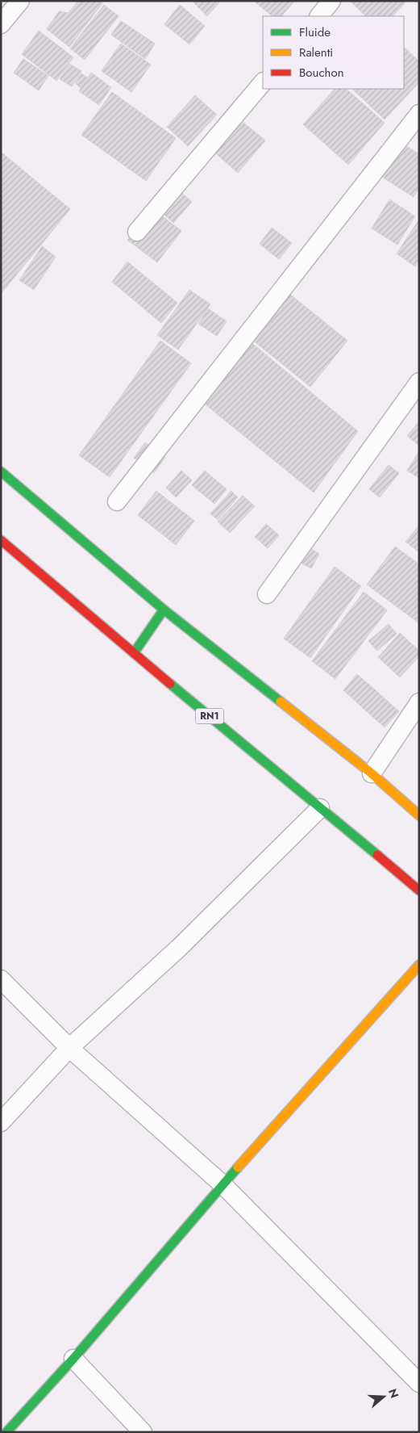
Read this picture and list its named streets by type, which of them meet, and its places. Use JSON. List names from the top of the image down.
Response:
{
  "streets": {
    "main road": ["RN1"]
  },
  "legend": ["Fluide", "Ralenti", "Bouchon"],
  "north": "right"
}
